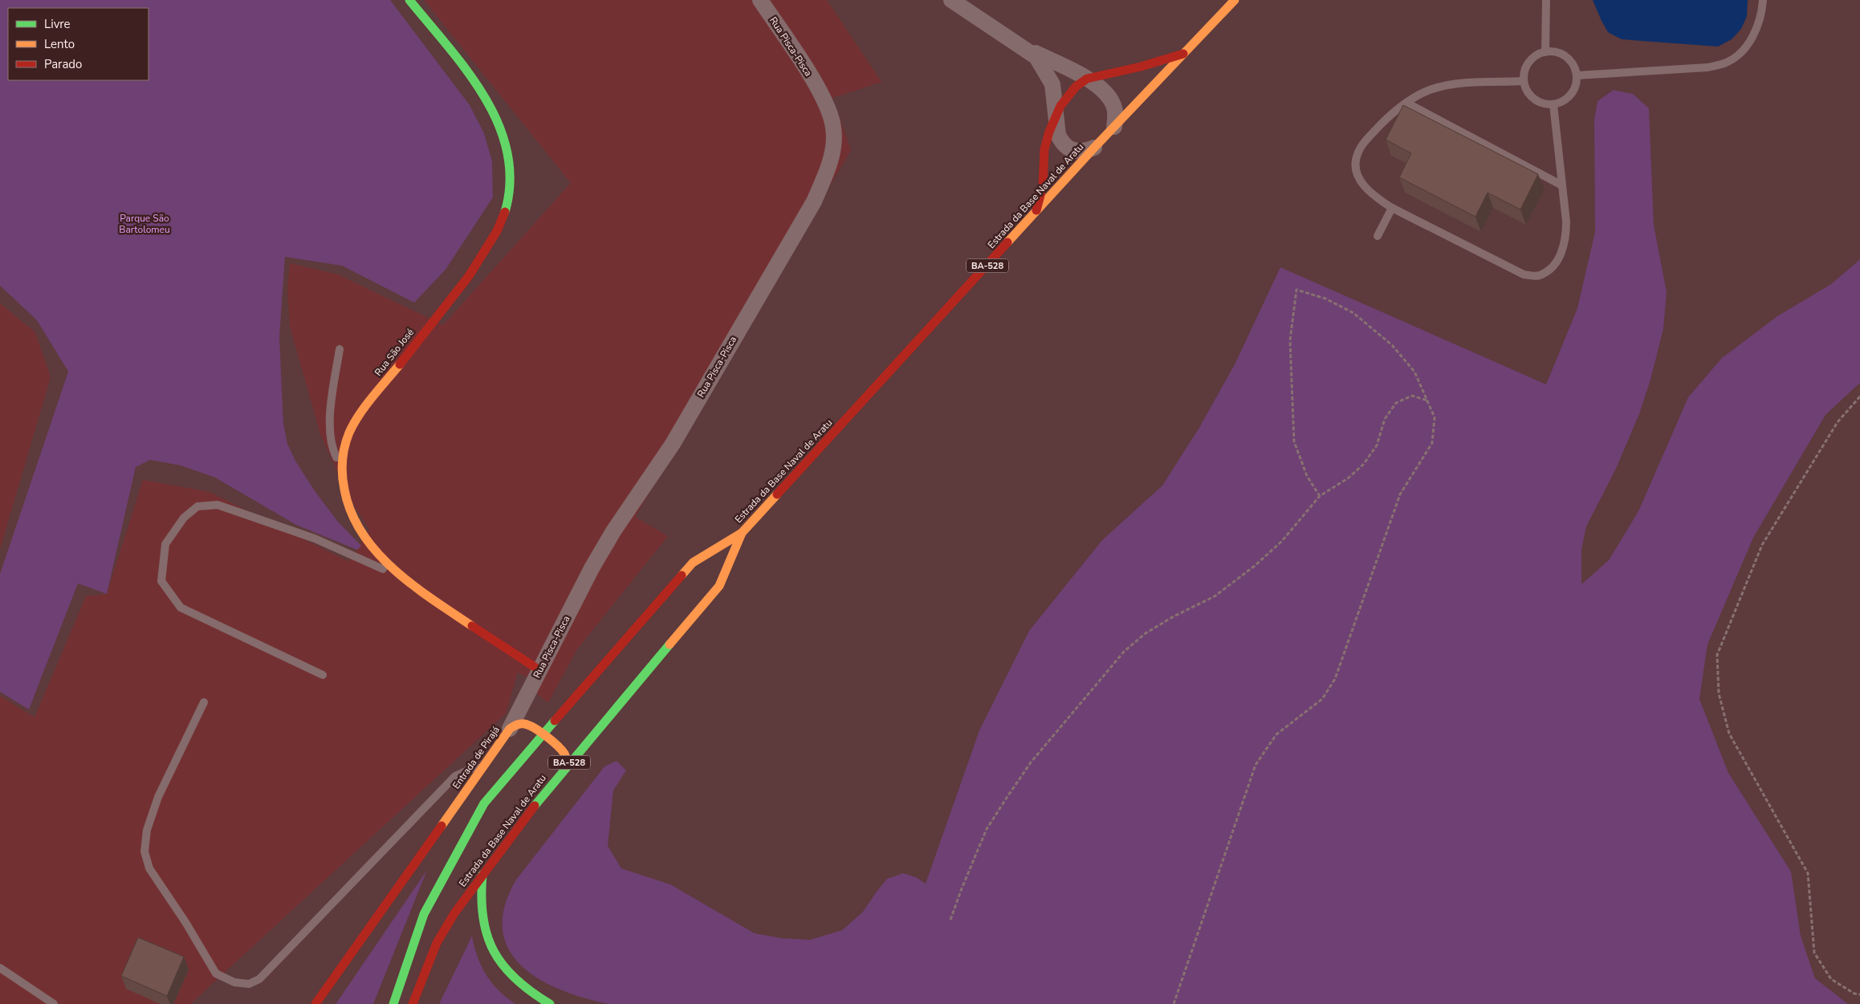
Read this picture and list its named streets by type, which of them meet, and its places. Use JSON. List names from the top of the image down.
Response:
{
  "streets": {
    "main road": [
      "Estrada da Base Naval de Aratu",
      "BA-528",
      "Rua São José",
      "Entrada de Pirajá"
    ],
    "street": ["Rua Pisca-Pisca"]
  },
  "crossings": [
    ["Rua Pisca-Pisca", "Rua São José"],
    ["Rua Pisca-Pisca", "Entrada de Pirajá"]
  ],
  "parks": ["Parque São Bartolomeu"],
  "legend": ["Livre", "Lento", "Parado"]
}
